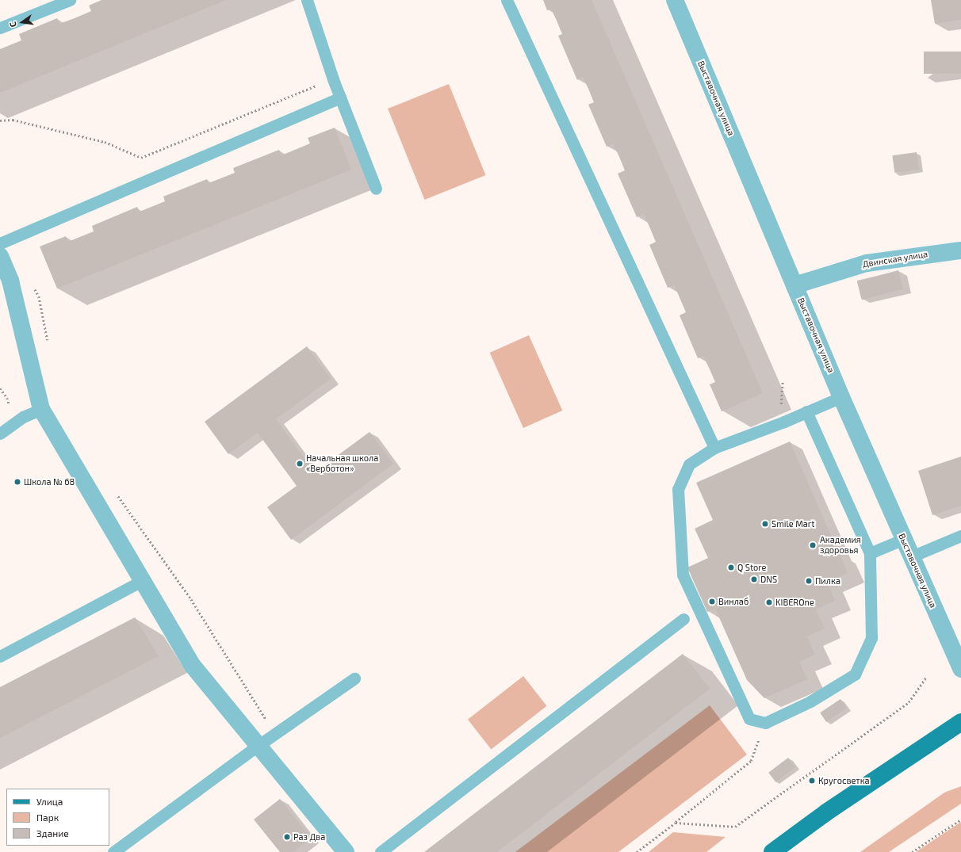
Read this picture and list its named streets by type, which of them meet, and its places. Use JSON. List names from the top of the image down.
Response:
{
  "streets": {
    "street": ["Выставочная улица", "Двинская улица"]
  },
  "crossings": [
    ["Выставочная улица", "Двинская улица"]
  ],
  "places": [
    "Начальная школа «Верботон»",
    "Школа № 68",
    "Smile Mart",
    "Академия здоровья",
    "Q Store",
    "DNS",
    "Пилка",
    "Винлаб",
    "KIBEROne",
    "Кругосветка",
    "Раз Два"
  ],
  "legend": ["Улица", "Парк", "Здание"],
  "north": "left"
}
